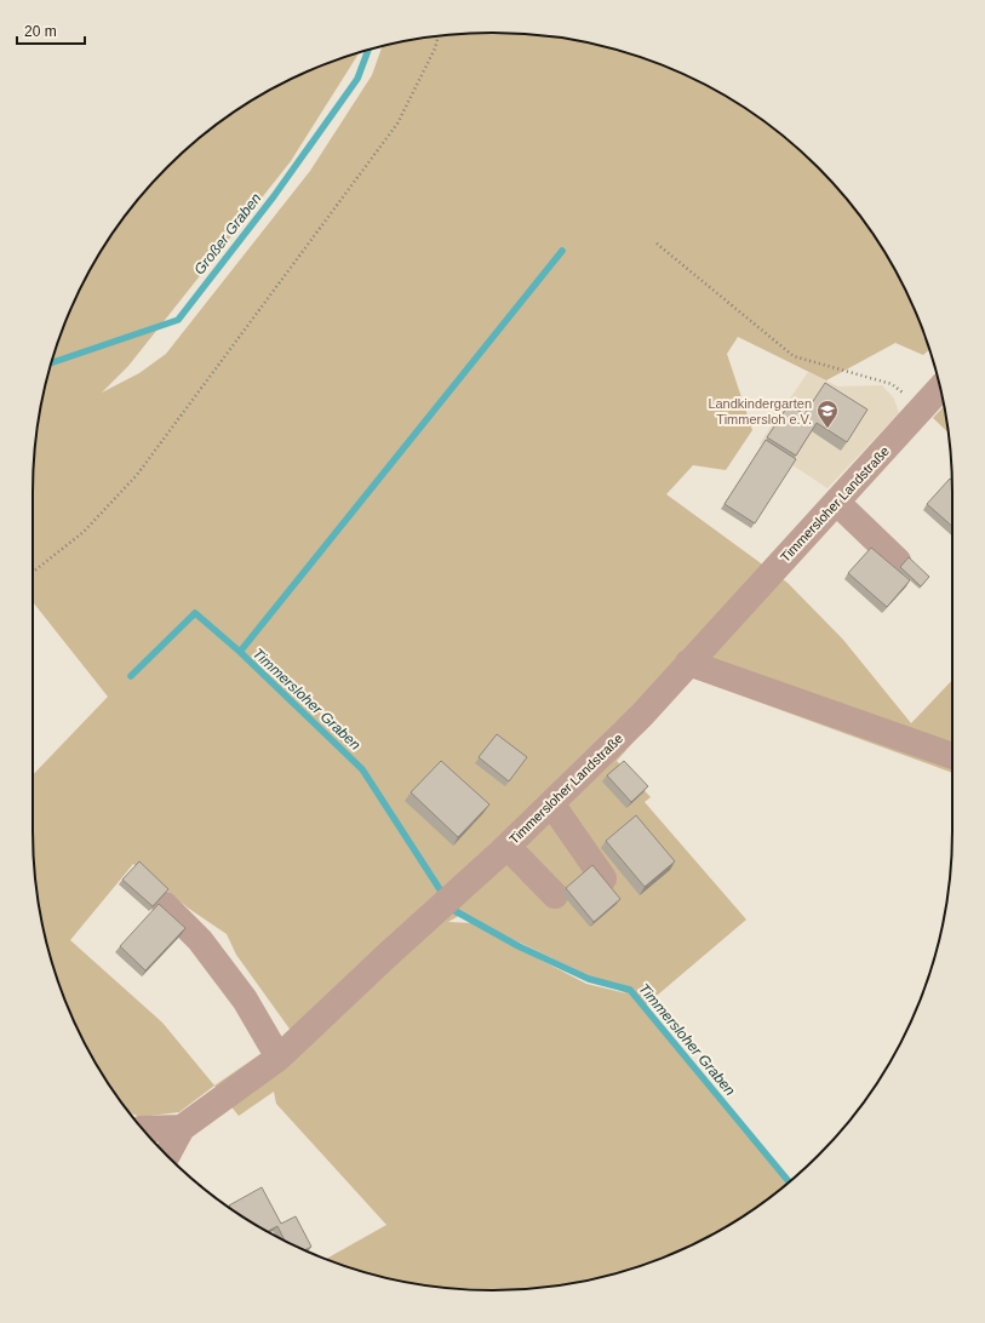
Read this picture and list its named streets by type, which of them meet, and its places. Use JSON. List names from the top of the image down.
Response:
{
  "streets": {
    "street": ["Timmersloher Landstraße"]
  },
  "water": ["Großer Graben", "Timmersloher Graben"],
  "places": {
    "school or university": ["Landkindergarten Timmersloh e.V."]
  },
  "scale_bar": "20 m"
}
